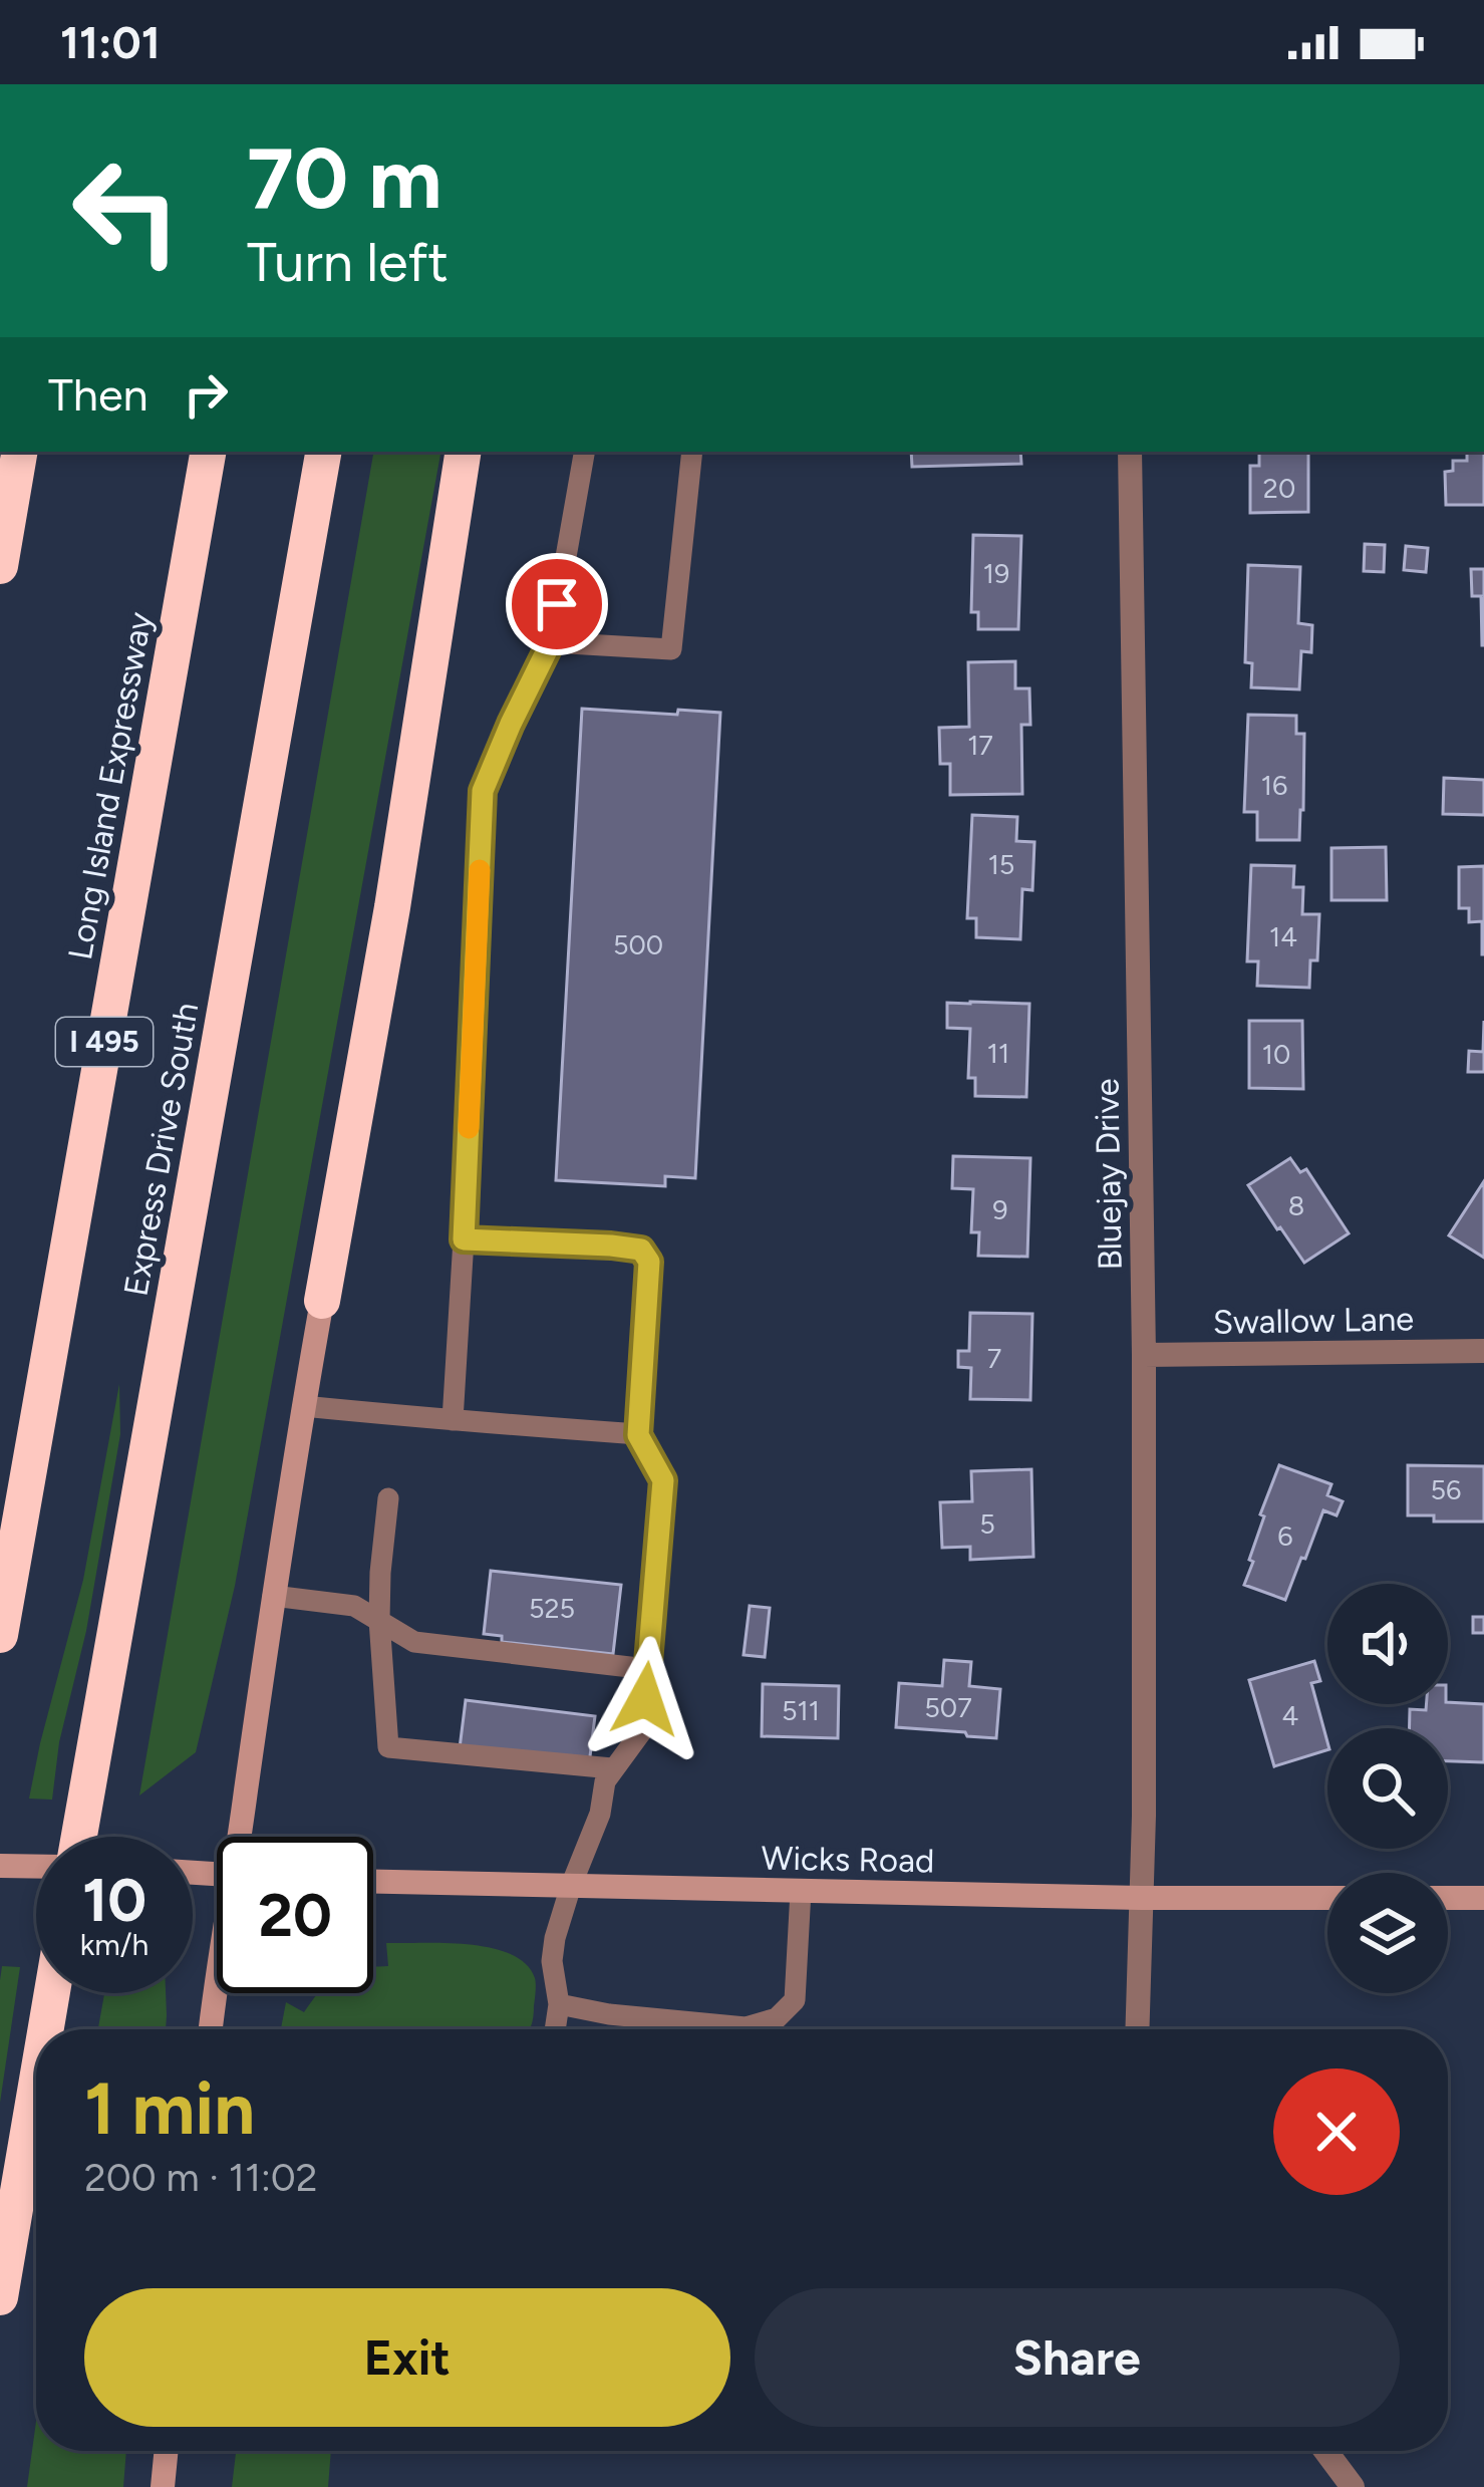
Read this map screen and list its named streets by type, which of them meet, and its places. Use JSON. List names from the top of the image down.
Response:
{
  "streets": {
    "highway": ["Long Island Expressway", "I 495", "Express Drive South"],
    "main road": ["Wicks Road"],
    "street": ["Bluejay Drive", "Swallow Lane"]
  },
  "crossings": [
    ["Bluejay Drive", "Swallow Lane"],
    ["Bluejay Drive", "Wicks Road"]
  ],
  "house_numbers": [
    "20",
    "19",
    "17",
    "16",
    "15",
    "14",
    "500",
    "11",
    "10",
    "8",
    "9",
    "7",
    "56",
    "5",
    "6",
    "525",
    "507",
    "511",
    "4"
  ],
  "page": {
    "status": "11:01",
    "turn": ["70 m", "Turn left"],
    "then": "Then",
    "speed": "10 km/h",
    "limit": "20",
    "heading": ["1 min", "200 m · 11:02"],
    "buttons": ["Exit", "Share"]
  }
}
